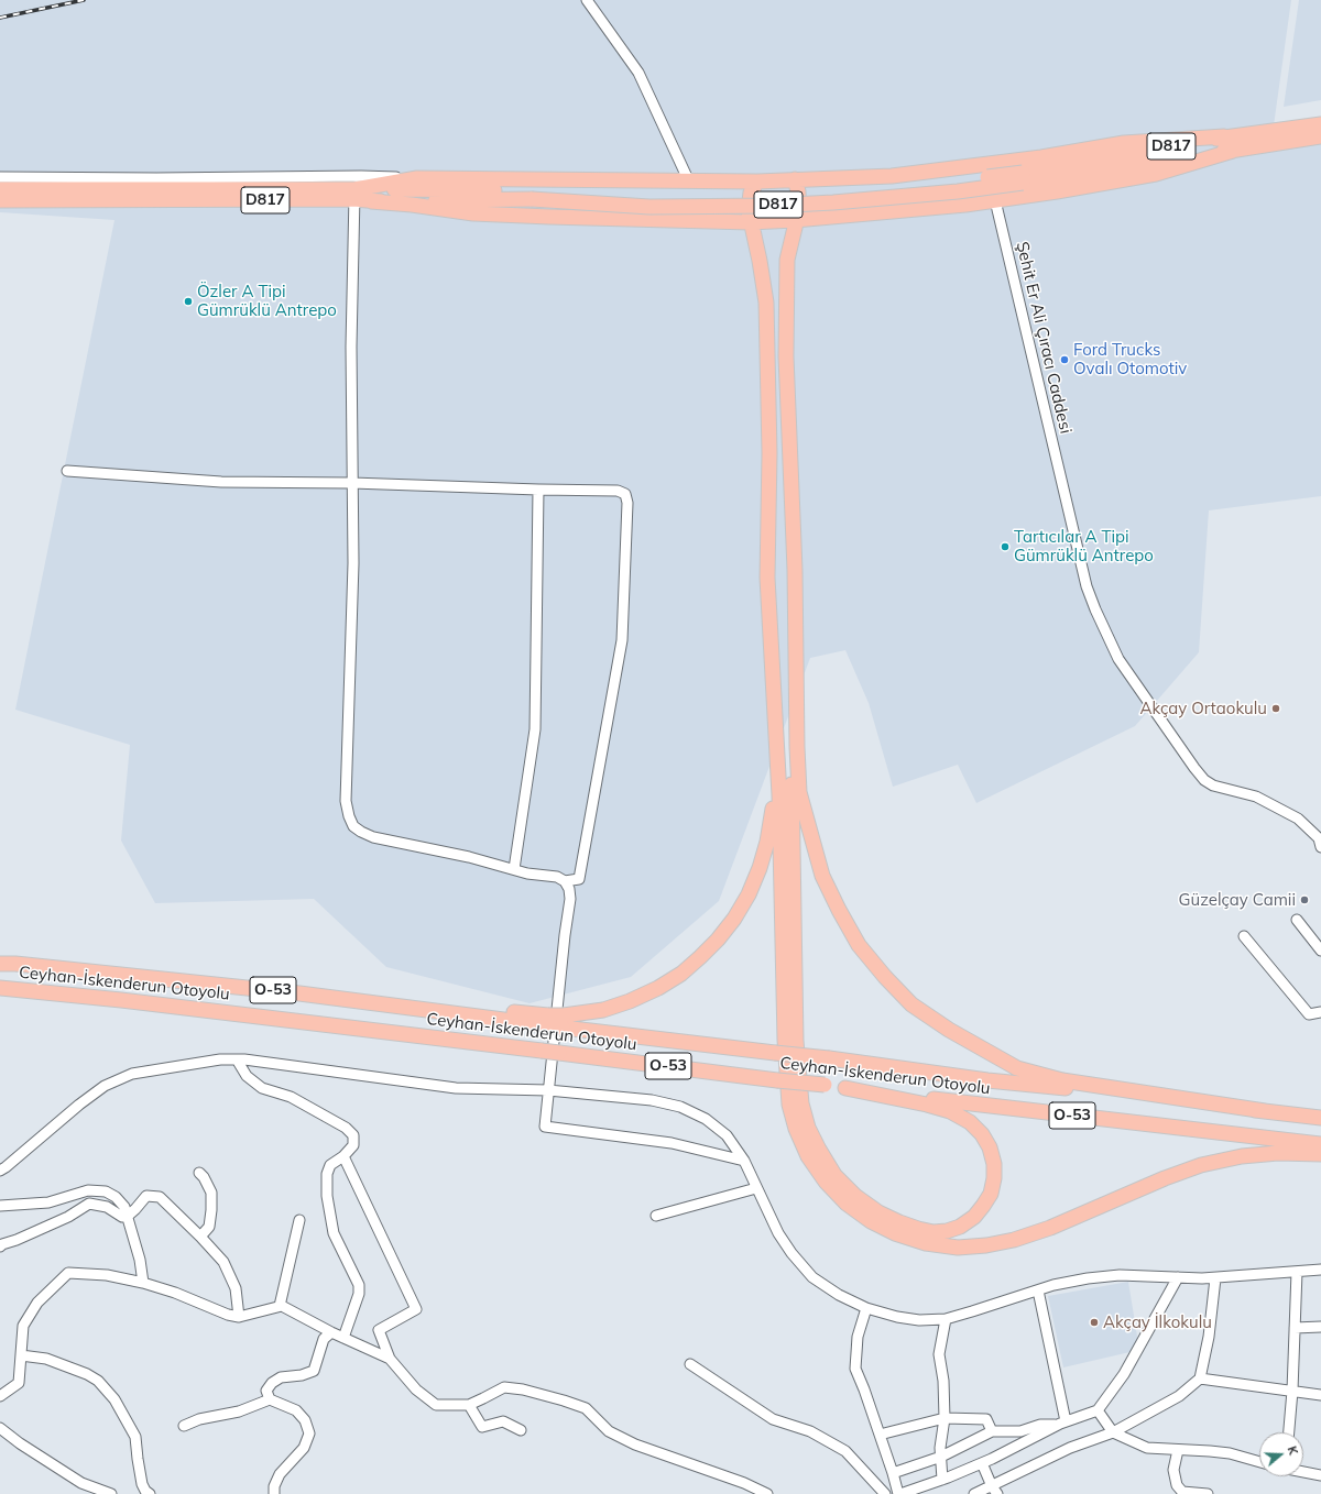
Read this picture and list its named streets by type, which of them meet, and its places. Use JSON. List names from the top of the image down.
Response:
{
  "streets": {
    "highway": ["D817", "Ceyhan-İskenderun Otoyolu", "O-53"],
    "street": ["Şehit Er Ali Çıracı Caddesi"]
  },
  "places": [
    "Özler A Tipi Gümrüklü Antrepo",
    "Ford Trucks Ovalı Otomotiv",
    "Tartıcılar A Tipi Gümrüklü Antrepo",
    "Akçay Ortaokulu",
    "Güzelçay Camii",
    "Akçay İlkokulu"
  ],
  "north": "right"
}
